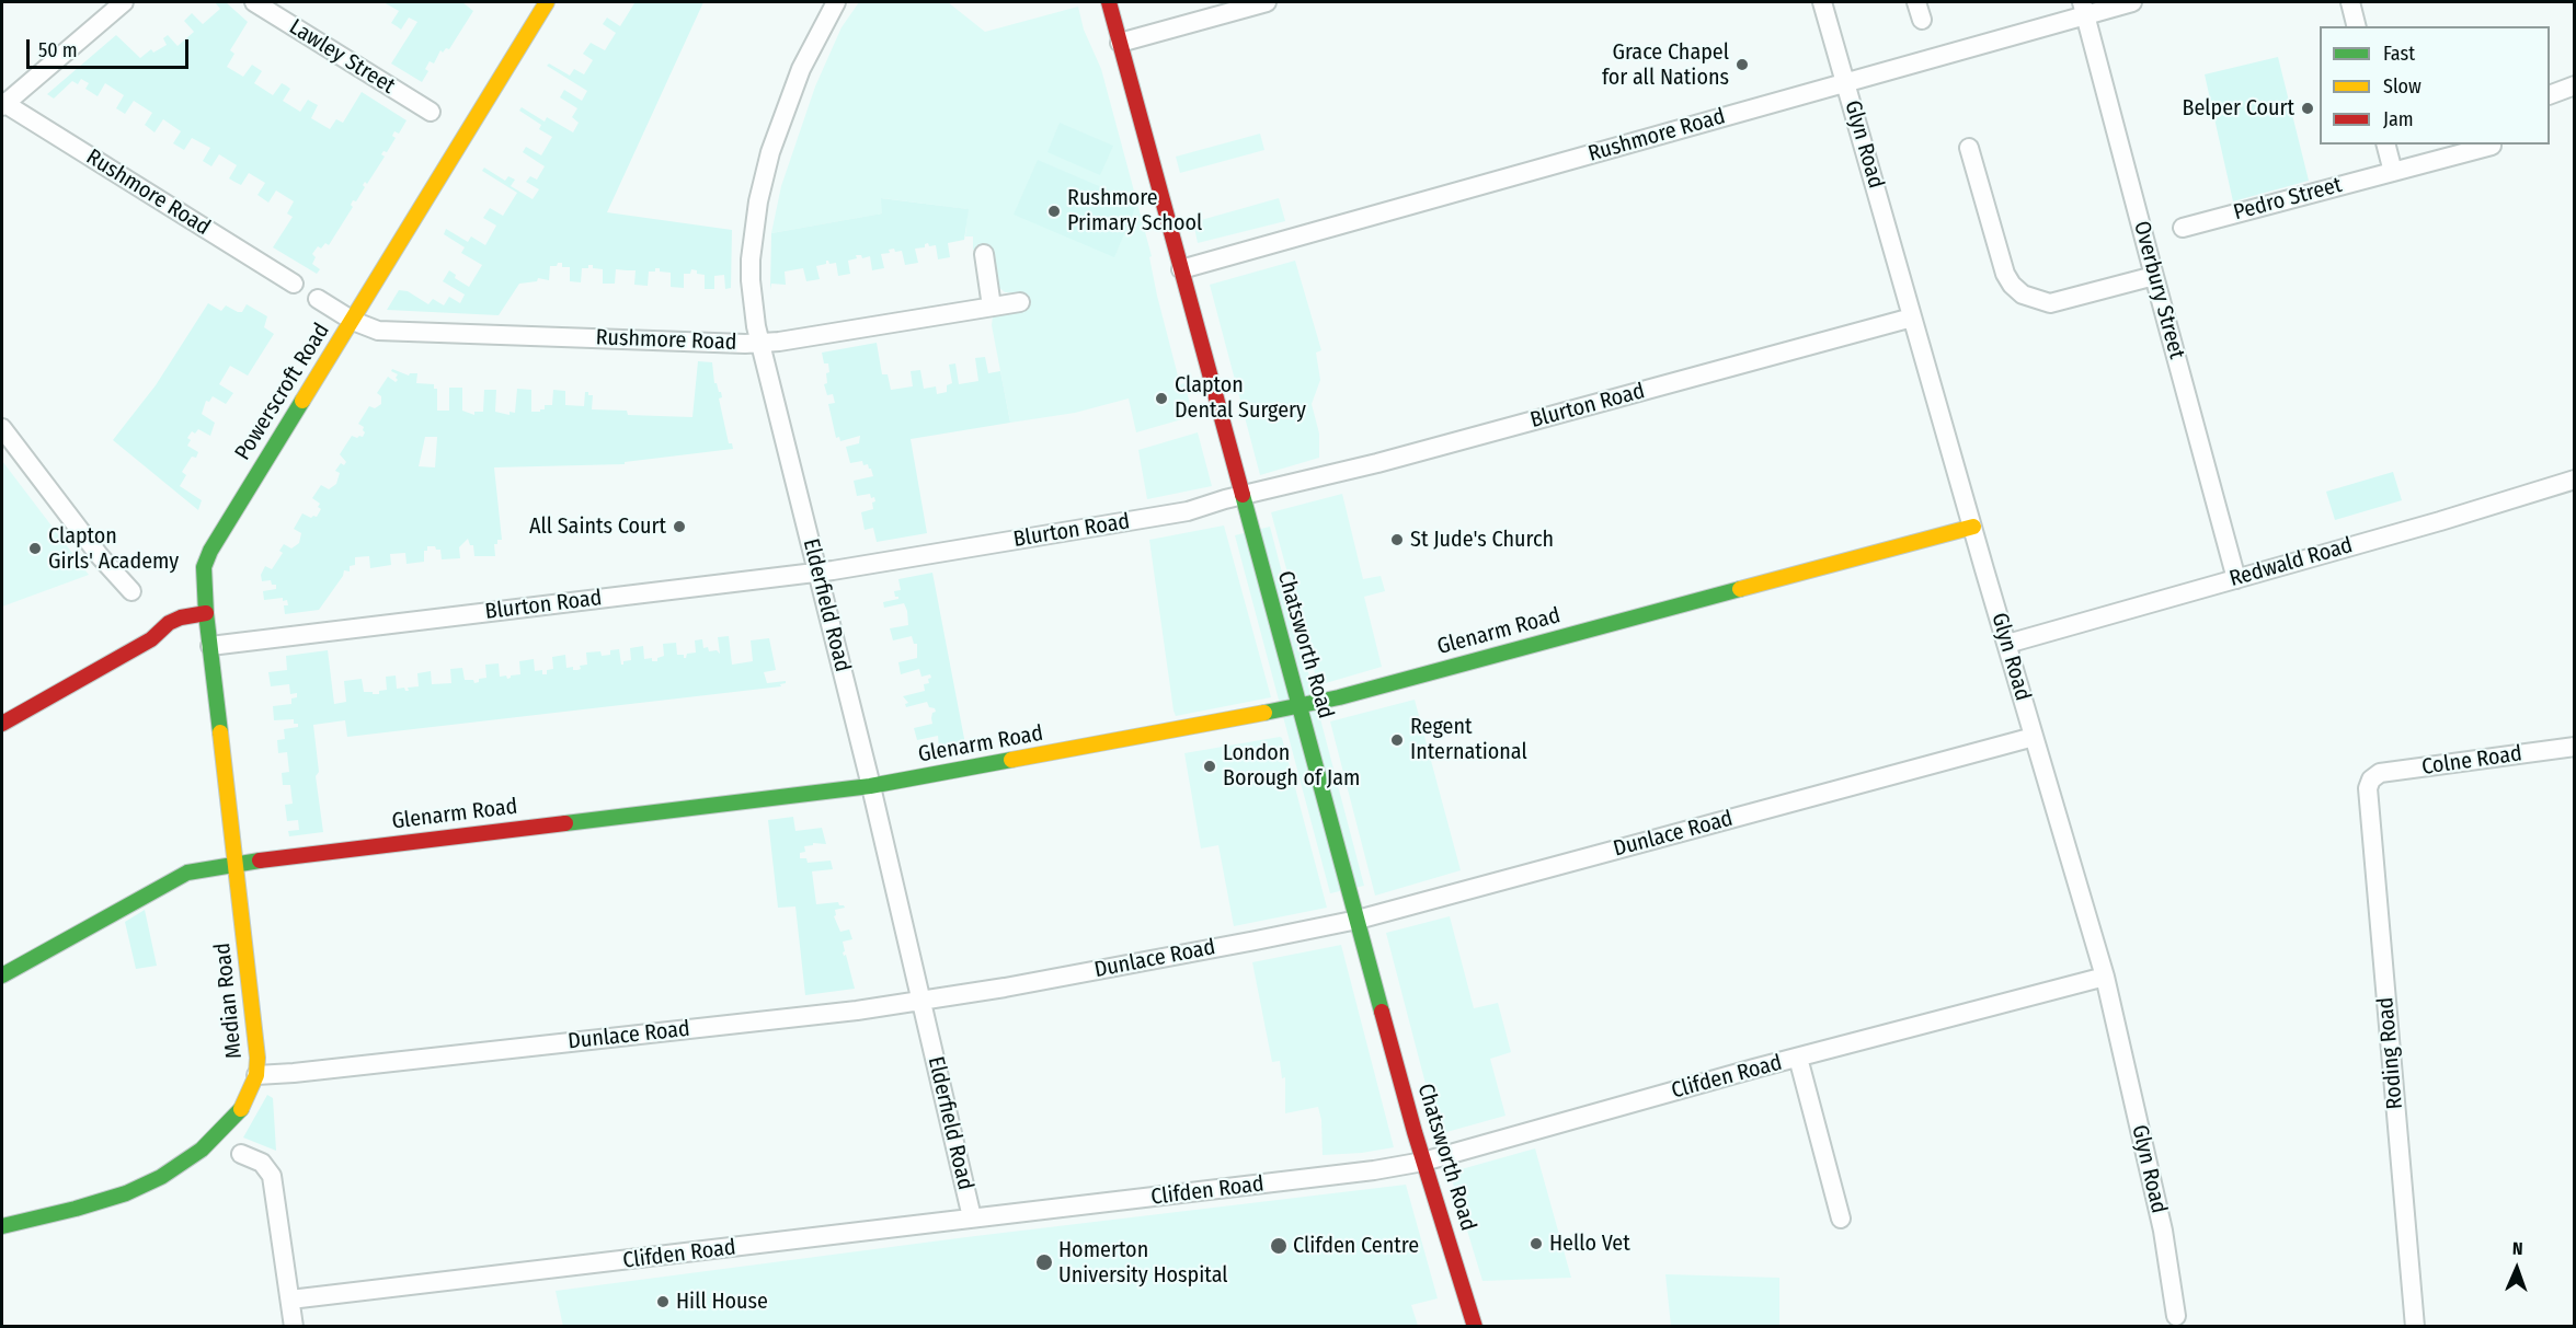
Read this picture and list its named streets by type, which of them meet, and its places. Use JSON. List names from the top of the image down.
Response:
{
  "streets": {
    "street": [
      "Lawley Street",
      "Rushmore Road",
      "Glyn Road",
      "Pedro Street",
      "Overbury Street",
      "Powerscroft Road",
      "Blurton Road",
      "Redwald Road",
      "Elderfield Road",
      "Glenarm Road",
      "Chatsworth Road",
      "Colne Road",
      "Dunlace Road",
      "Median Road",
      "Roding Road",
      "Clifden Road"
    ]
  },
  "crossings": [
    ["Rushmore Road", "Glyn Road"],
    ["Rushmore Road", "Overbury Street"],
    ["Rushmore Road", "Powerscroft Road"],
    ["Rushmore Road", "Elderfield Road"],
    ["Rushmore Road", "Chatsworth Road"],
    ["Glyn Road", "Blurton Road"],
    ["Glyn Road", "Redwald Road"],
    ["Glyn Road", "Glenarm Road"],
    ["Glyn Road", "Dunlace Road"],
    ["Glyn Road", "Clifden Road"],
    ["Overbury Street", "Redwald Road"],
    ["Powerscroft Road", "Median Road"],
    ["Blurton Road", "Elderfield Road"],
    ["Blurton Road", "Chatsworth Road"],
    ["Blurton Road", "Median Road"],
    ["Elderfield Road", "Glenarm Road"],
    ["Elderfield Road", "Dunlace Road"],
    ["Elderfield Road", "Clifden Road"],
    ["Glenarm Road", "Chatsworth Road"],
    ["Glenarm Road", "Median Road"],
    ["Chatsworth Road", "Dunlace Road"],
    ["Chatsworth Road", "Clifden Road"],
    ["Colne Road", "Roding Road"],
    ["Dunlace Road", "Median Road"]
  ],
  "places": [
    "Grace Chapel for all Nations",
    "Belper Court",
    "Rushmore Primary School",
    "Clapton Dental Surgery",
    "All Saints Court",
    "St Jude's Church",
    "Clapton Girls' Academy",
    "Regent International",
    "London Borough of Jam",
    "Hello Vet",
    "Clifden Centre",
    "Homerton University Hospital",
    "Hill House"
  ],
  "legend": ["Fast", "Slow", "Jam"],
  "scale_bar": "50 m",
  "north": "top"
}
